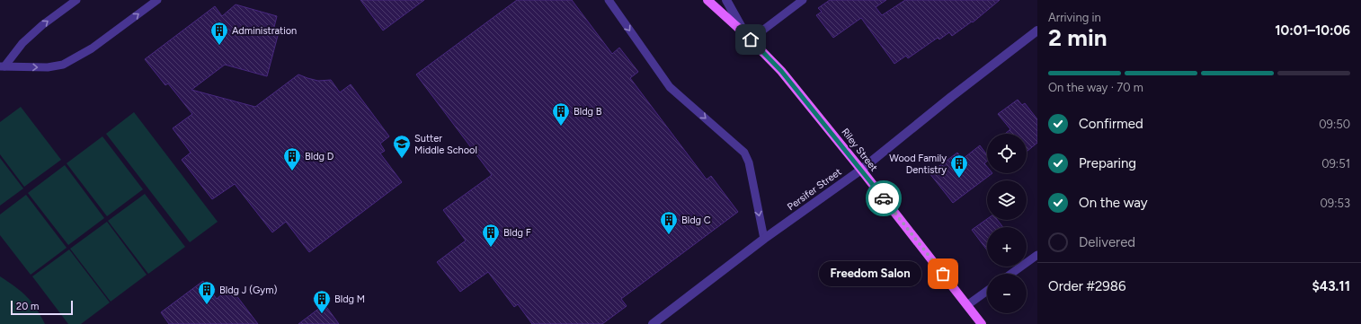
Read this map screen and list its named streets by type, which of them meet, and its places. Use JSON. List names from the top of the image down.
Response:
{
  "streets": {
    "main road": ["Riley Street"],
    "street": ["Persifer Street"]
  },
  "crossings": [
    ["Riley Street", "Persifer Street"]
  ],
  "places": {
    "building": [
      "Administration",
      "Bldg B",
      "Bldg D",
      "Wood Family Dentistry",
      "Bldg C",
      "Bldg F",
      "Bldg J (Gym)",
      "Bldg M"
    ],
    "school or university": ["Sutter Middle School"],
    "other": ["Freedom Salon"]
  },
  "scale_bar": "20 m",
  "page": {
    "heading": ["2 min", "Arriving in", "10:01–10:06"],
    "panel": ["Order #2986", "$43.11"],
    "bar": "On the way · 70 m",
    "list": [
      ["Confirmed", "09:50"],
      ["Preparing", "09:51"],
      ["On the way", "09:53"],
      "Delivered"
    ],
    "map_buttons": ["+", "−"],
    "bubble": "Freedom Salon",
    "scale": "20 m"
  }
}
